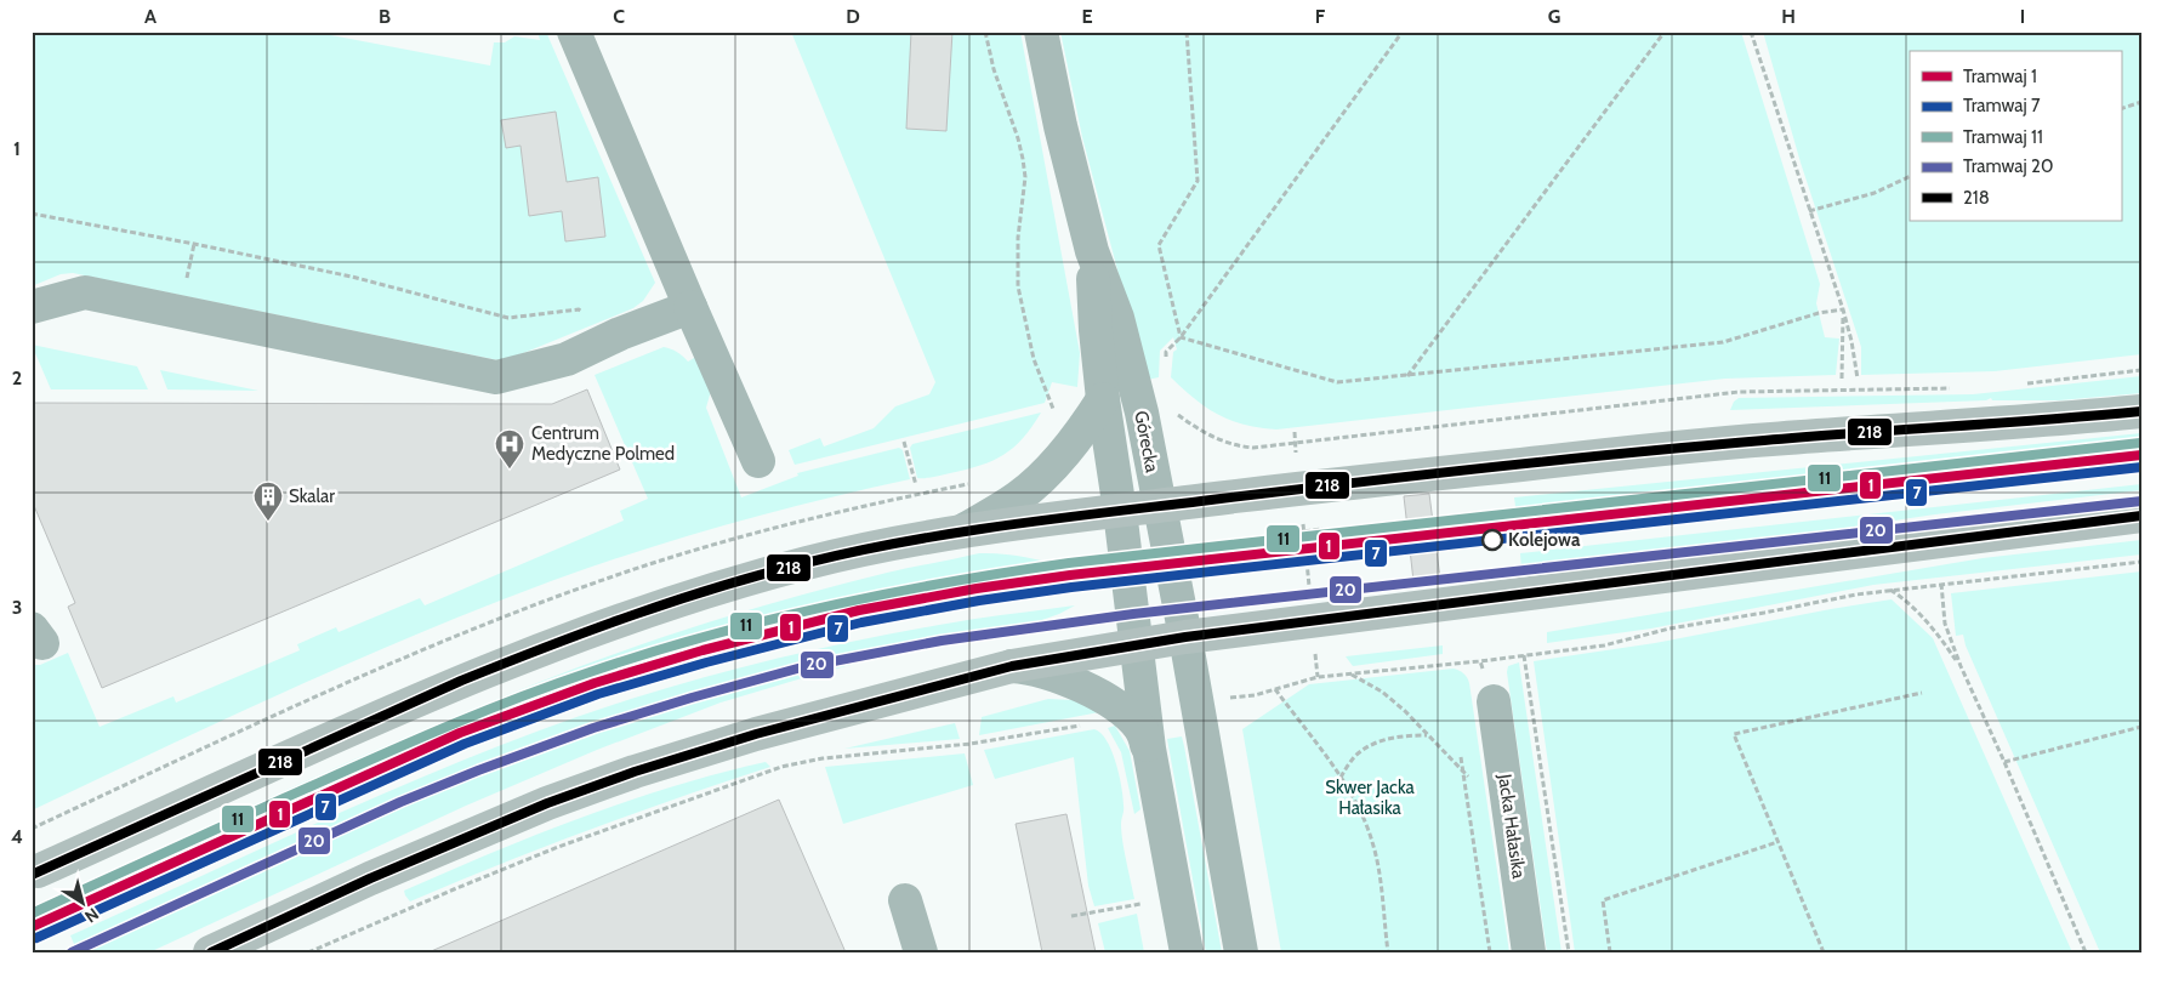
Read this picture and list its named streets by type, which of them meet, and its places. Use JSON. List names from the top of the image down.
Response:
{
  "streets": {
    "street": ["Górecka", "Jacka Hałasika"]
  },
  "parks": ["Skwer Jacka Hałasika"],
  "places": {
    "hospital": ["Centrum Medyczne Polmed"],
    "building": ["Skalar"],
    "other": ["Kolejowa"]
  },
  "lines": [
    "transit line 218",
    "tram line 11",
    "tram line 1",
    "tram line 7",
    "tram line 20"
  ],
  "legend": [
    "Tramwaj 1",
    "Tramwaj 7",
    "Tramwaj 11",
    "Tramwaj 20",
    "218"
  ],
  "north": "bottom right",
  "grid": {
    "columns": [
      "A",
      "B",
      "C",
      "D",
      "E",
      "F",
      "G",
      "H",
      "I"
    ],
    "rows": [
      "1",
      "2",
      "3",
      "4"
    ]
  }
}
